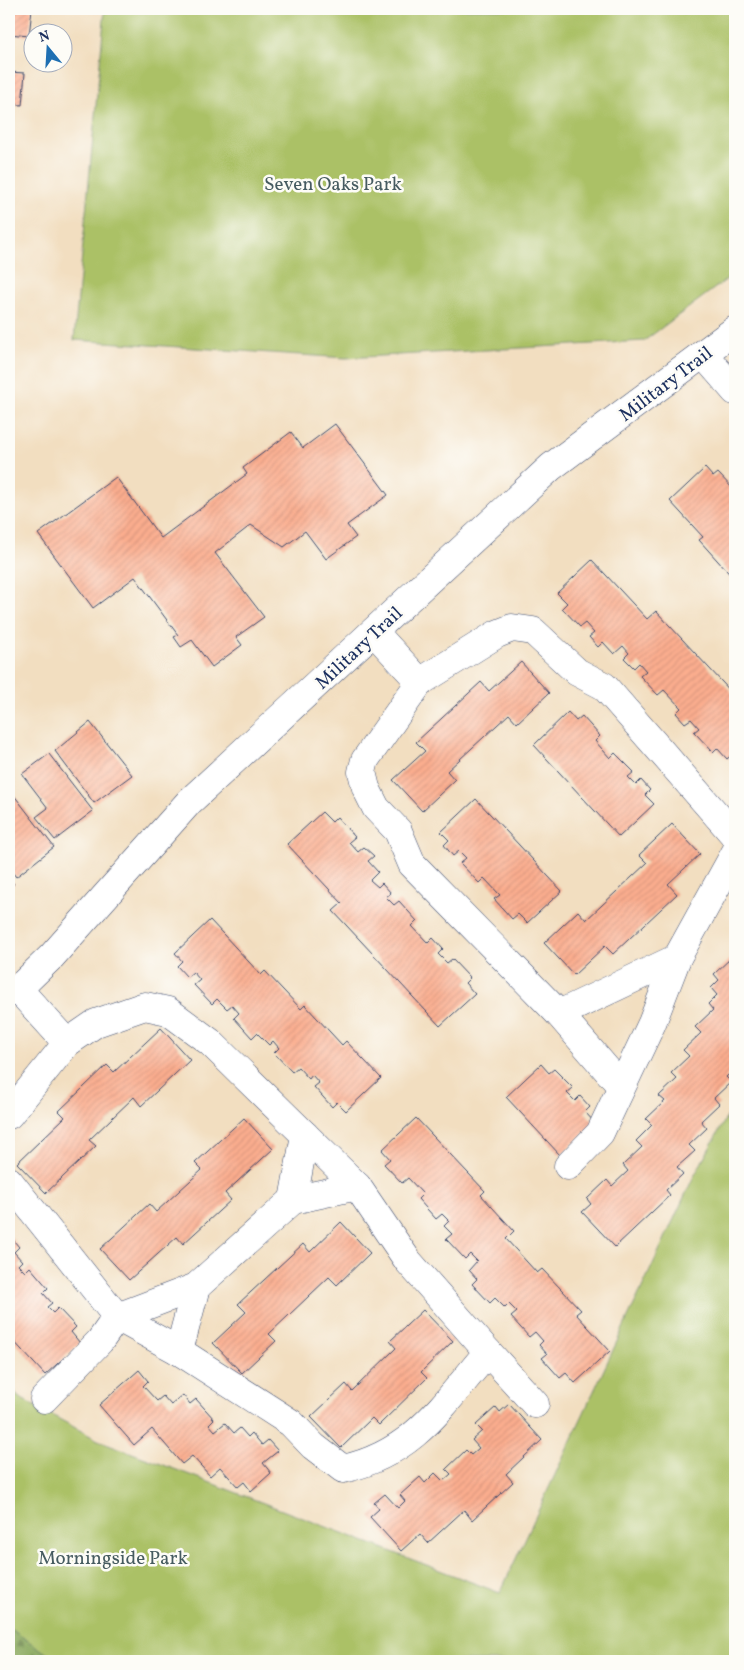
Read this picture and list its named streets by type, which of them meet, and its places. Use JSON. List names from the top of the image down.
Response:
{
  "streets": {
    "street": ["Military Trail"]
  },
  "parks": ["Seven Oaks Park", "Morningside Park"],
  "north": "top"
}
